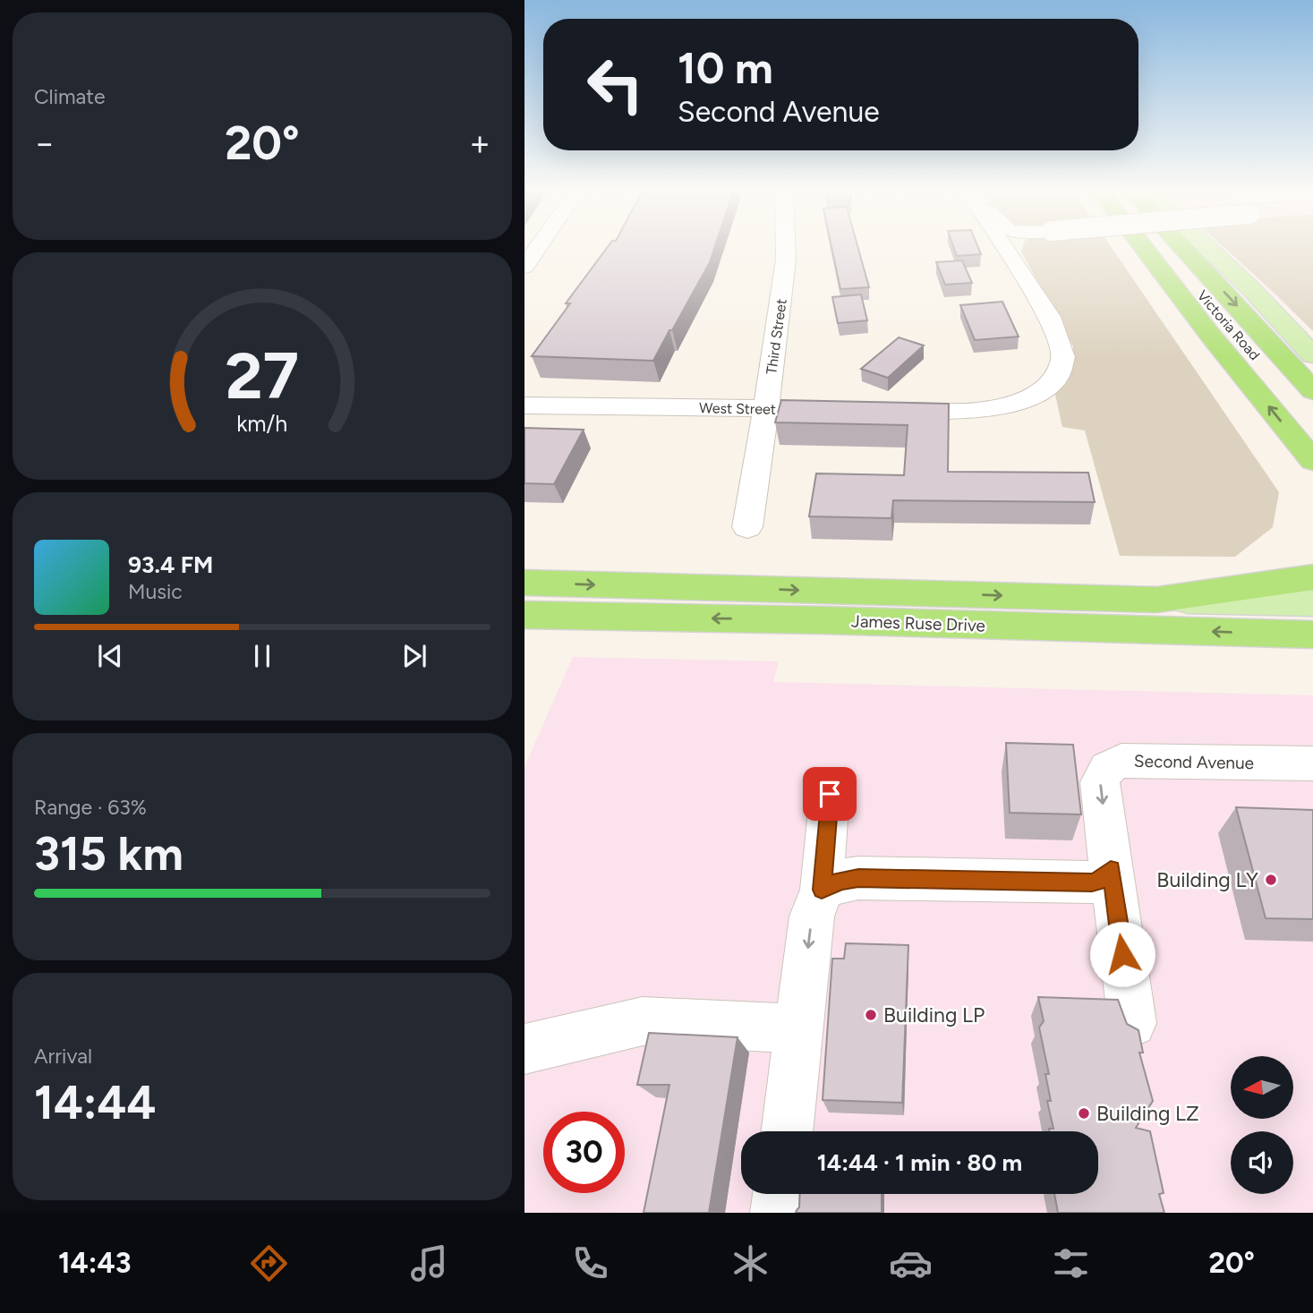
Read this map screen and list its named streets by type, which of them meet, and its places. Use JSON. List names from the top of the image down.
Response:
{
  "streets": {
    "highway": ["Victoria Road", "James Ruse Drive"],
    "street": ["Third Street", "West Street", "Second Avenue"]
  },
  "crossings": [
    ["Third Street", "West Street"]
  ],
  "places": ["Building LY", "Building LP", "Building LZ"],
  "north": "left",
  "page": {
    "tile": [
      "Climate",
      ["Range · 63%", "315 km"],
      ["Arrival", "14:44"]
    ],
    "turn": ["10 m", "Second Avenue"],
    "heat": ["−", "20°", "+"],
    "song": ["93.4 FM", "Music"],
    "limit": "30",
    "trip": "14:44 · 1 min · 80 m",
    "tabs": ["14:43", "20°"],
    "gauge": ["27", "km/h"]
  }
}
